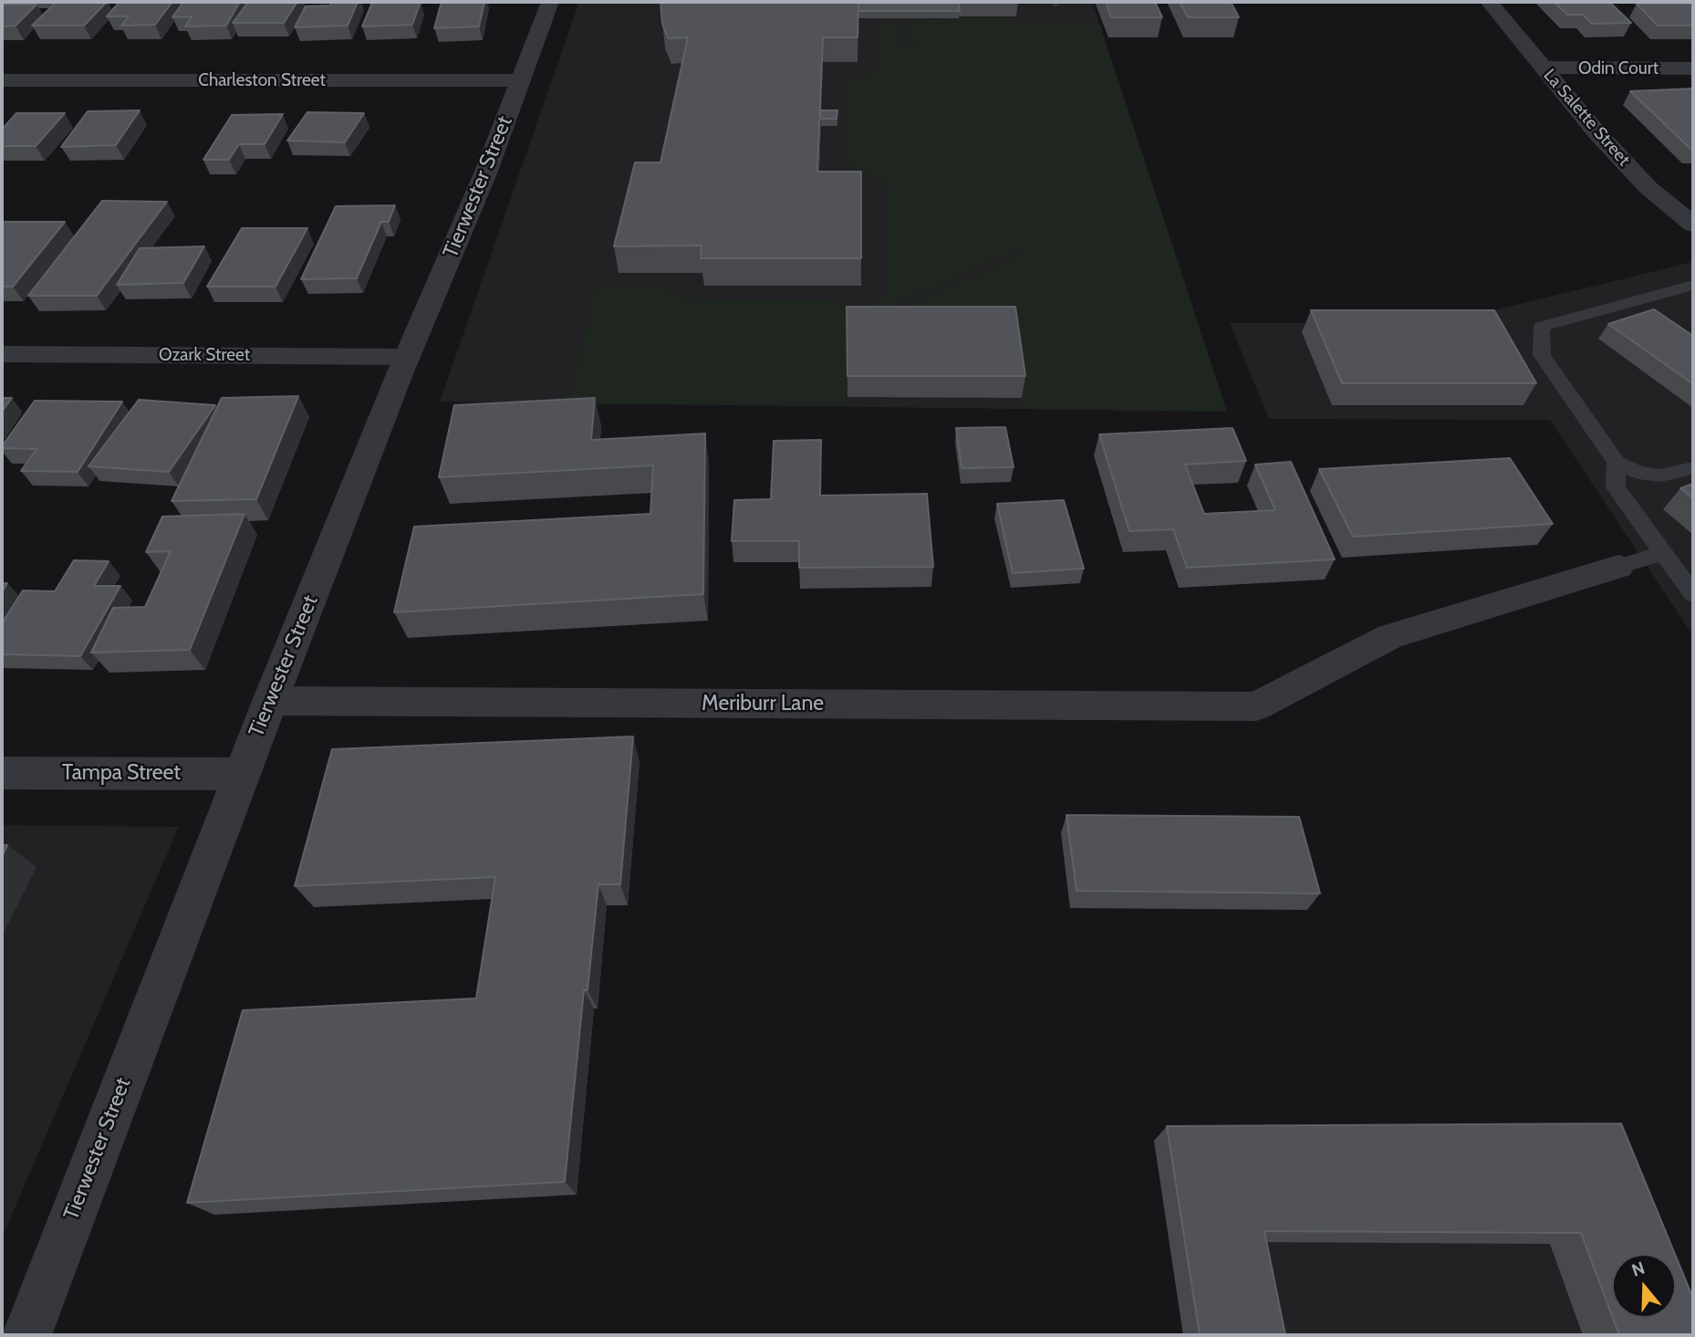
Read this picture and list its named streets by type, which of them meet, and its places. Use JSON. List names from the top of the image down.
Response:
{
  "streets": {
    "street": [
      "Odin Court",
      "Charleston Street",
      "La Salette Street",
      "Tierwester Street",
      "Ozark Street",
      "Meriburr Lane",
      "Tampa Street"
    ]
  },
  "crossings": [
    ["Odin Court", "La Salette Street"],
    ["Charleston Street", "Tierwester Street"],
    ["Tierwester Street", "Ozark Street"],
    ["Tierwester Street", "Meriburr Lane"],
    ["Tierwester Street", "Tampa Street"]
  ],
  "north": "top"
}
